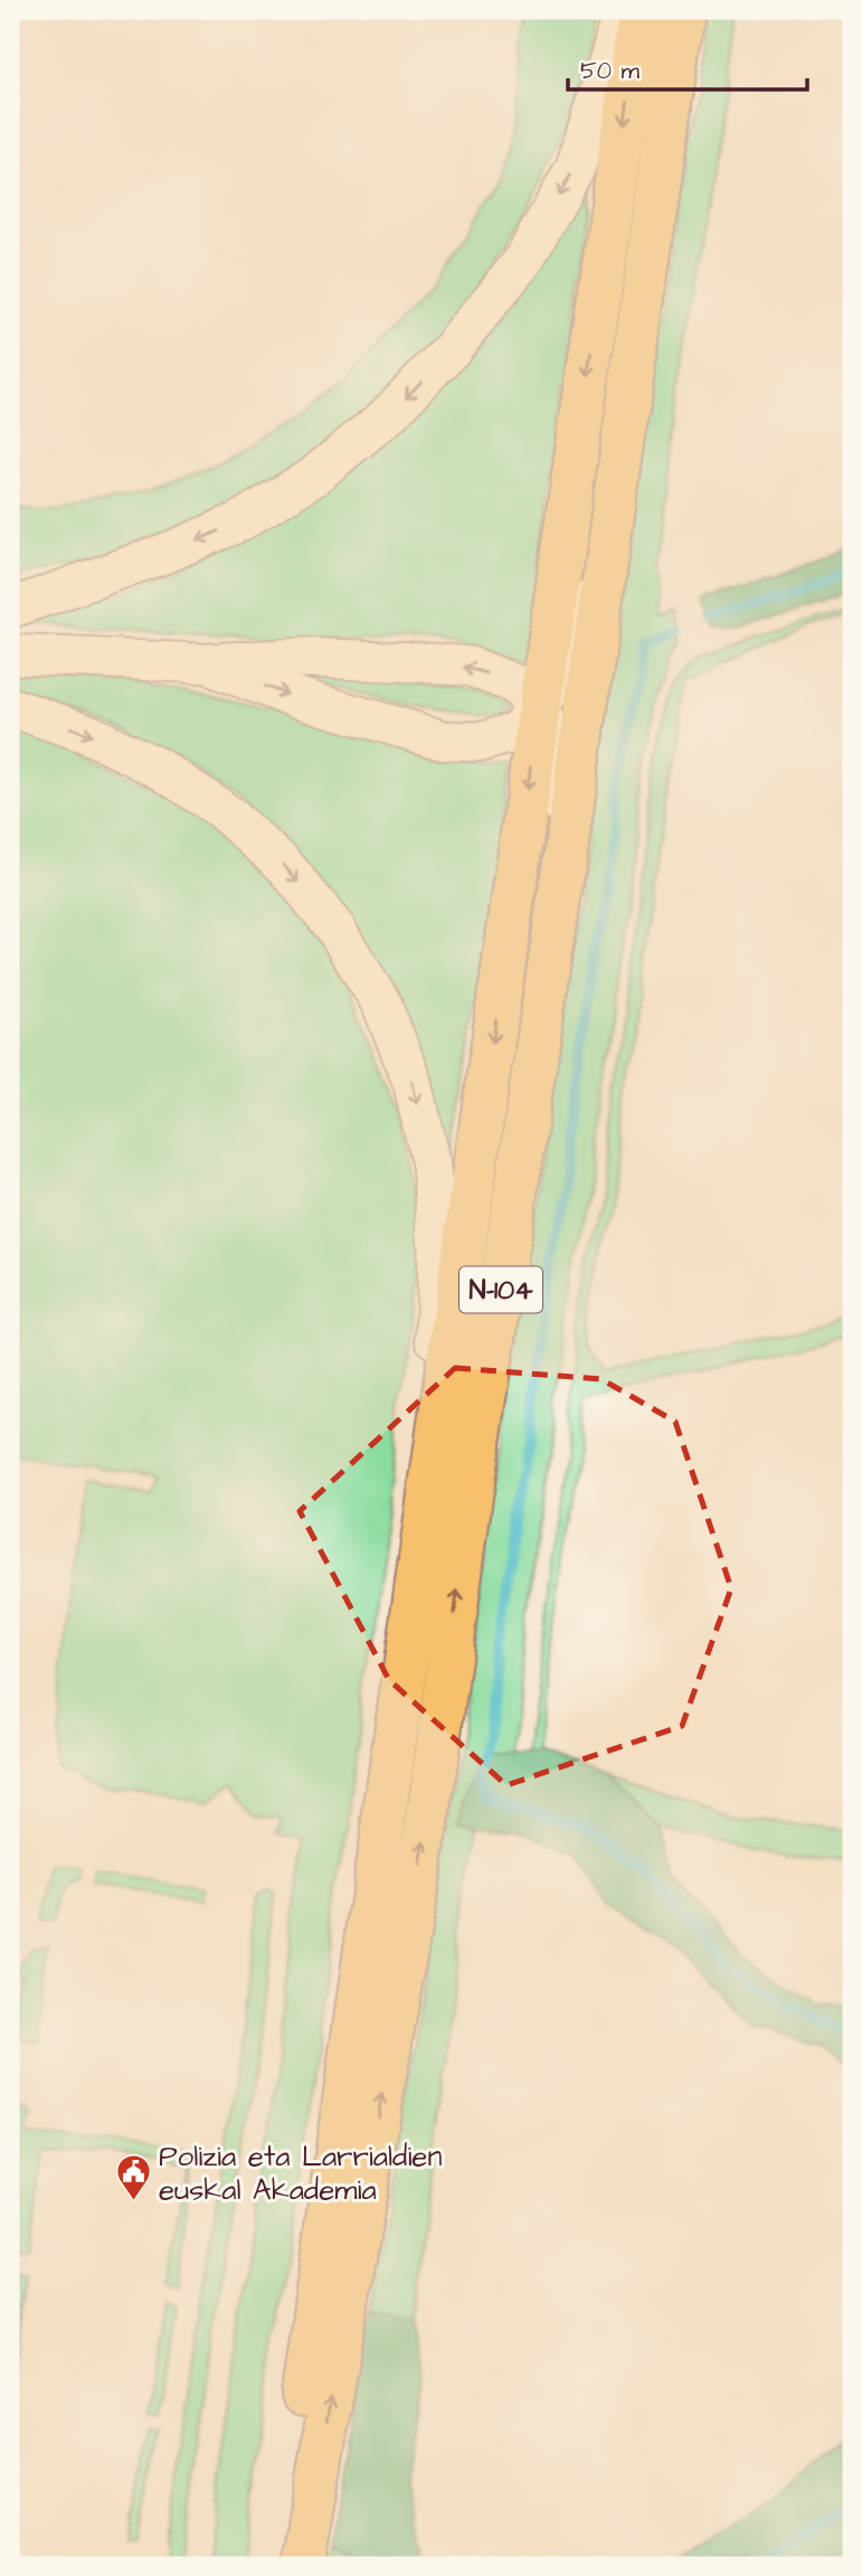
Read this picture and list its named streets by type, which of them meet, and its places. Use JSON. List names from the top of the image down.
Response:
{
  "streets": {
    "main road": ["N-104"]
  },
  "places": {
    "public building": ["Polizia eta Larrialdien euskal Akademia"]
  },
  "scale_bar": "50 m"
}
